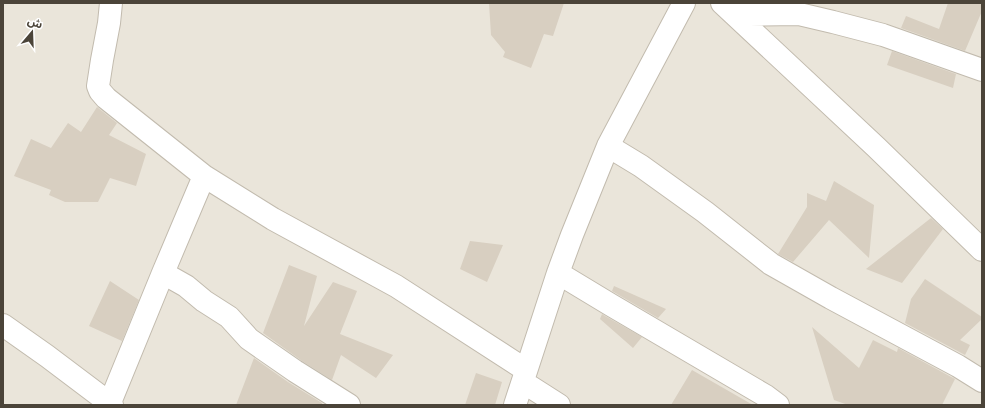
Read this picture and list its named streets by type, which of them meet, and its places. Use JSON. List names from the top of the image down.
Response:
{
  "north": "top"
}
